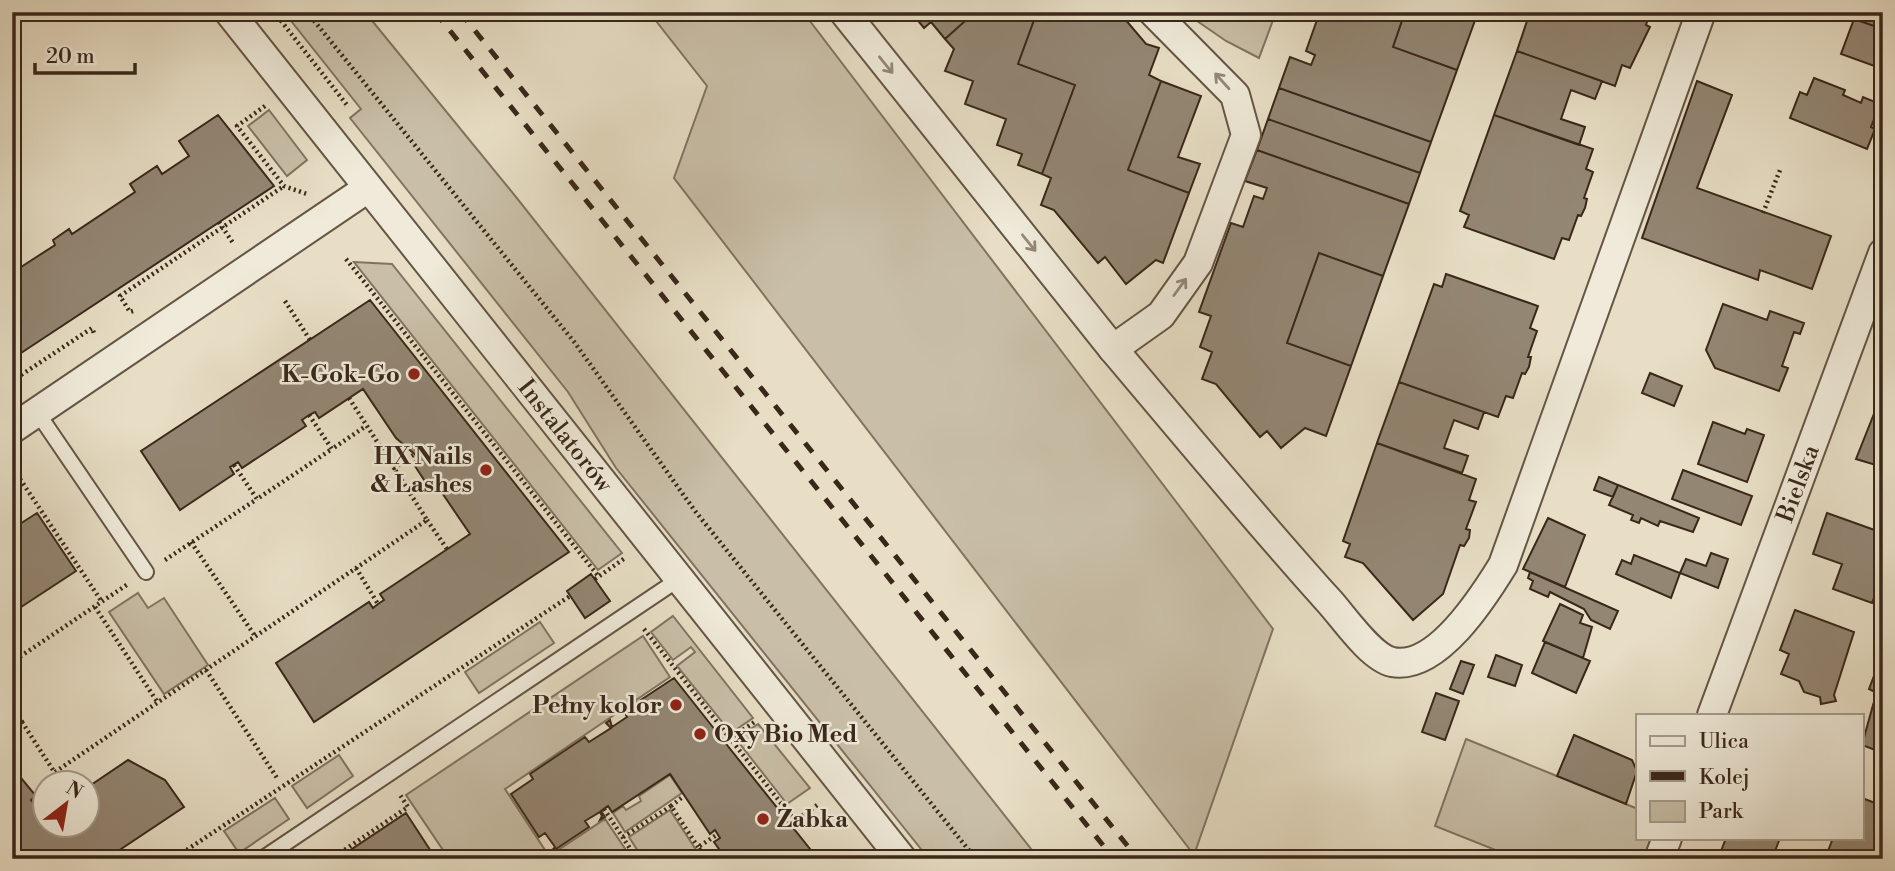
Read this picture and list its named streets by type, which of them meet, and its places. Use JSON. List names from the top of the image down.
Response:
{
  "streets": {
    "street": ["Instalatorów", "Bielska"]
  },
  "places": [
    "K-Gok-Go",
    "HX Nails & Lashes",
    "Pełny kolor",
    "Oxy Bio Med",
    "Żabka"
  ],
  "legend": ["Ulica", "Kolej", "Park"],
  "scale_bar": "20 m",
  "north": "top right"
}
